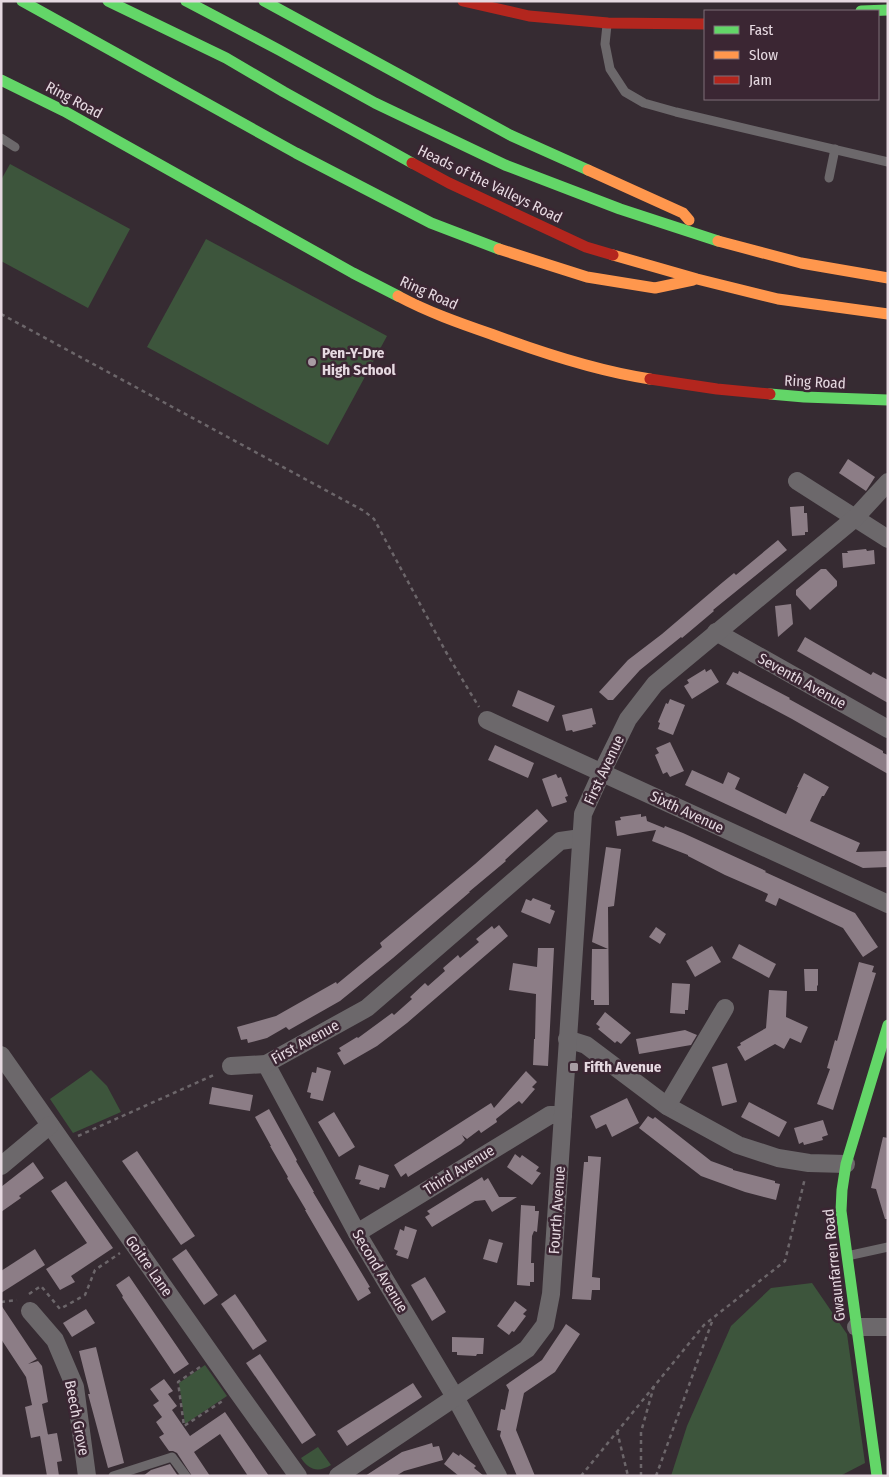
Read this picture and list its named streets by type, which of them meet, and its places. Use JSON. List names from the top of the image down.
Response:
{
  "streets": {
    "main road": ["Ring Road", "Heads of the Valleys Road", "Gwaunfarren Road"],
    "street": [
      "Seventh Avenue",
      "First Avenue",
      "Sixth Avenue",
      "Third Avenue",
      "Fourth Avenue",
      "Goitre Lane",
      "Second Avenue",
      "Beech Grove"
    ]
  },
  "crossings": [
    ["Seventh Avenue", "First Avenue"],
    ["First Avenue", "Sixth Avenue"],
    ["First Avenue", "Fourth Avenue"],
    ["First Avenue", "Second Avenue"],
    ["Third Avenue", "Fourth Avenue"],
    ["Third Avenue", "Second Avenue"],
    ["Fourth Avenue", "Second Avenue"]
  ],
  "places": {
    "other": ["Pen-Y-Dre High School"],
    "transit": ["Fifth Avenue"]
  },
  "legend": ["Fast", "Slow", "Jam"]
}
